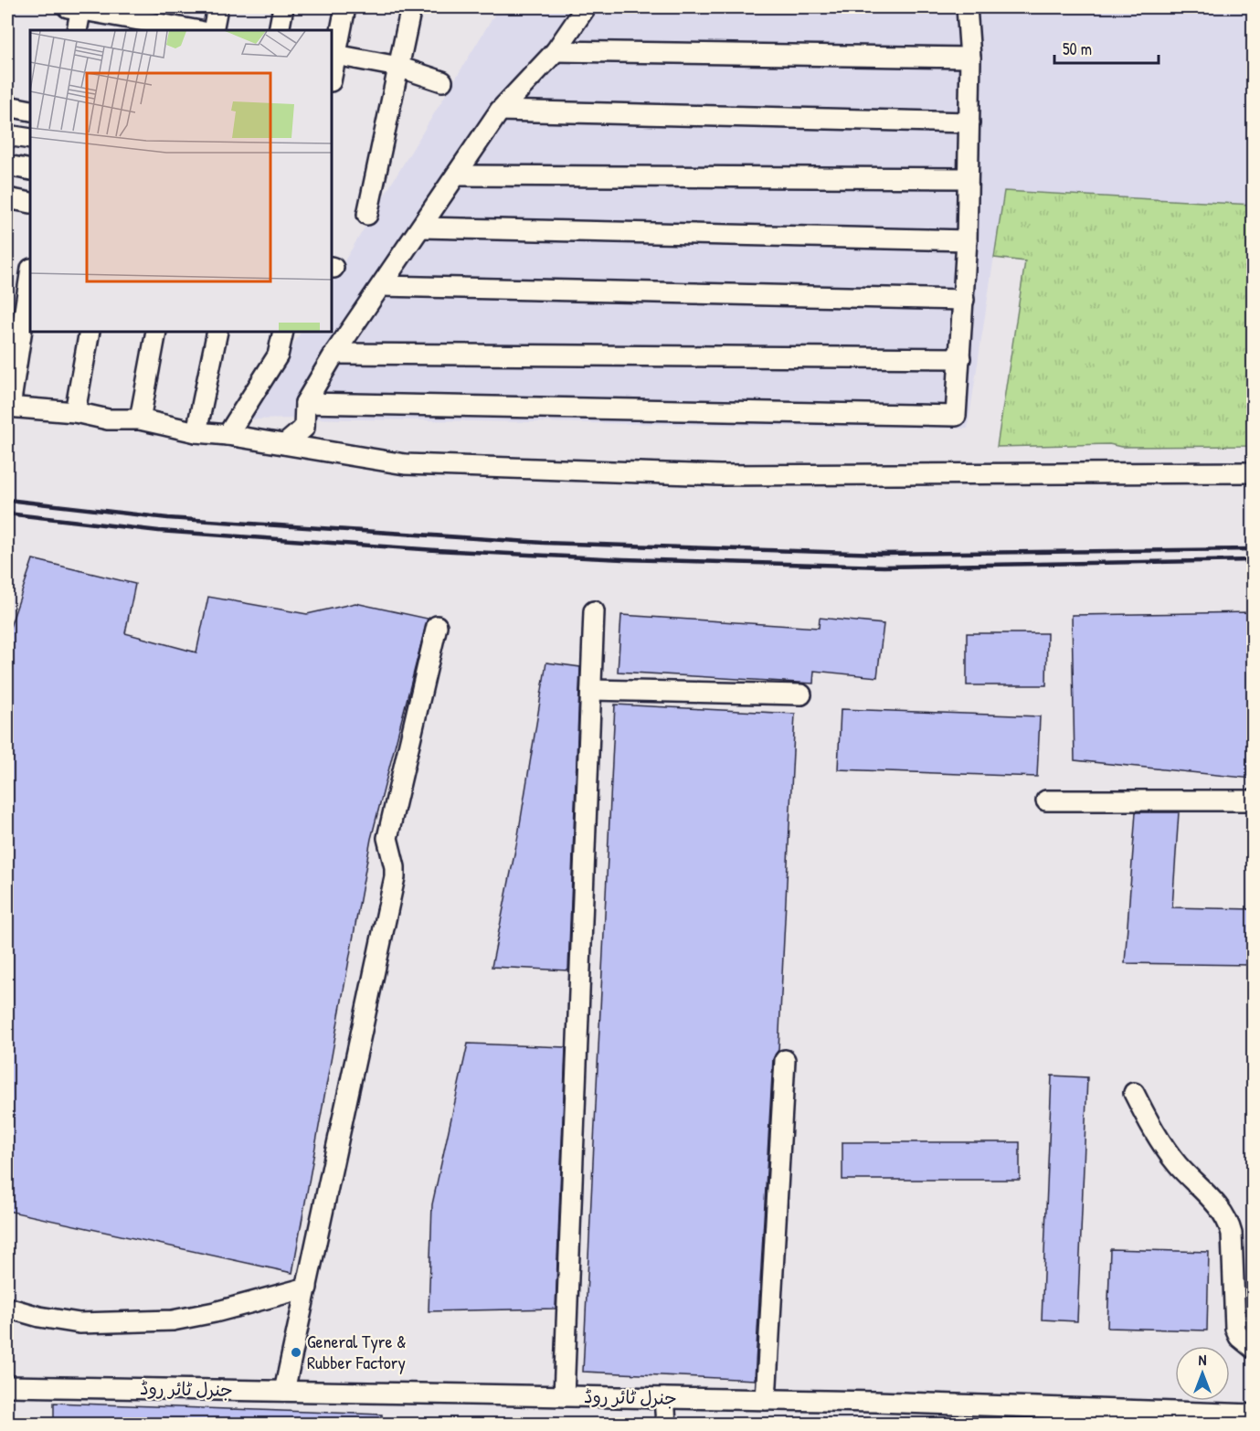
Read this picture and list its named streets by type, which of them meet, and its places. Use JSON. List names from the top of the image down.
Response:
{
  "streets": {
    "street": ["جنرل ٹائر روڈ"]
  },
  "places": ["General Tyre & Rubber Factory"],
  "scale_bar": "50 m",
  "north": "top"
}
